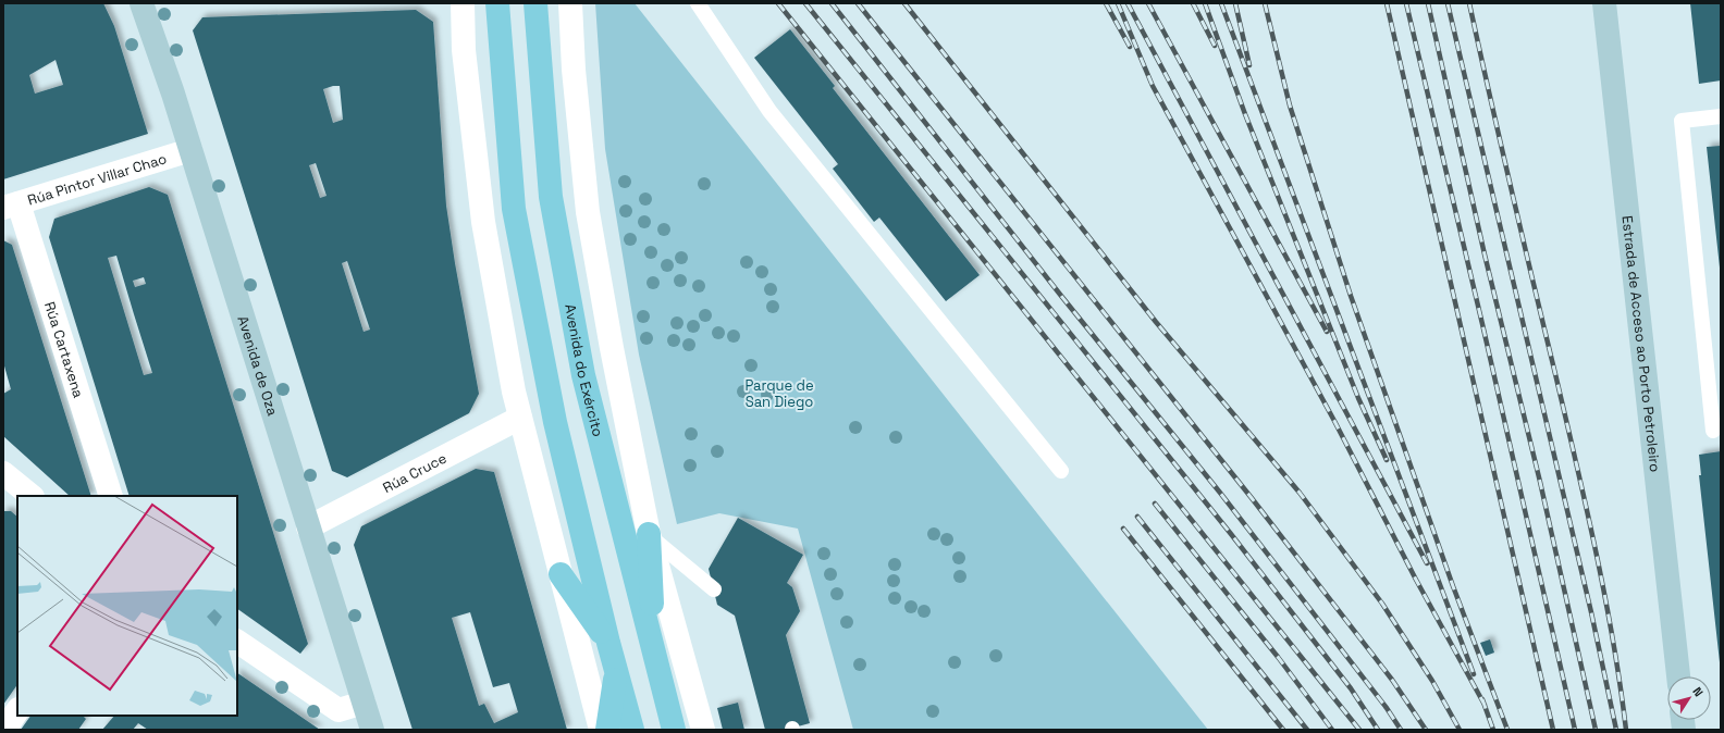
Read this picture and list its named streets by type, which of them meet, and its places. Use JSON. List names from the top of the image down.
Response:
{
  "streets": {
    "main road": ["Avenida do Exército"],
    "street": [
      "Rúa Pintor Villar Chao",
      "Estrada de Acceso ao Porto Petroleiro",
      "Rúa Cartaxena",
      "Avenida de Oza",
      "Rúa Cruce"
    ]
  },
  "crossings": [
    ["Rúa Pintor Villar Chao", "Rúa Cartaxena"],
    ["Rúa Pintor Villar Chao", "Avenida de Oza"],
    ["Avenida de Oza", "Rúa Cruce"]
  ],
  "parks": ["Parque de San Diego"],
  "north": "top right"
}
